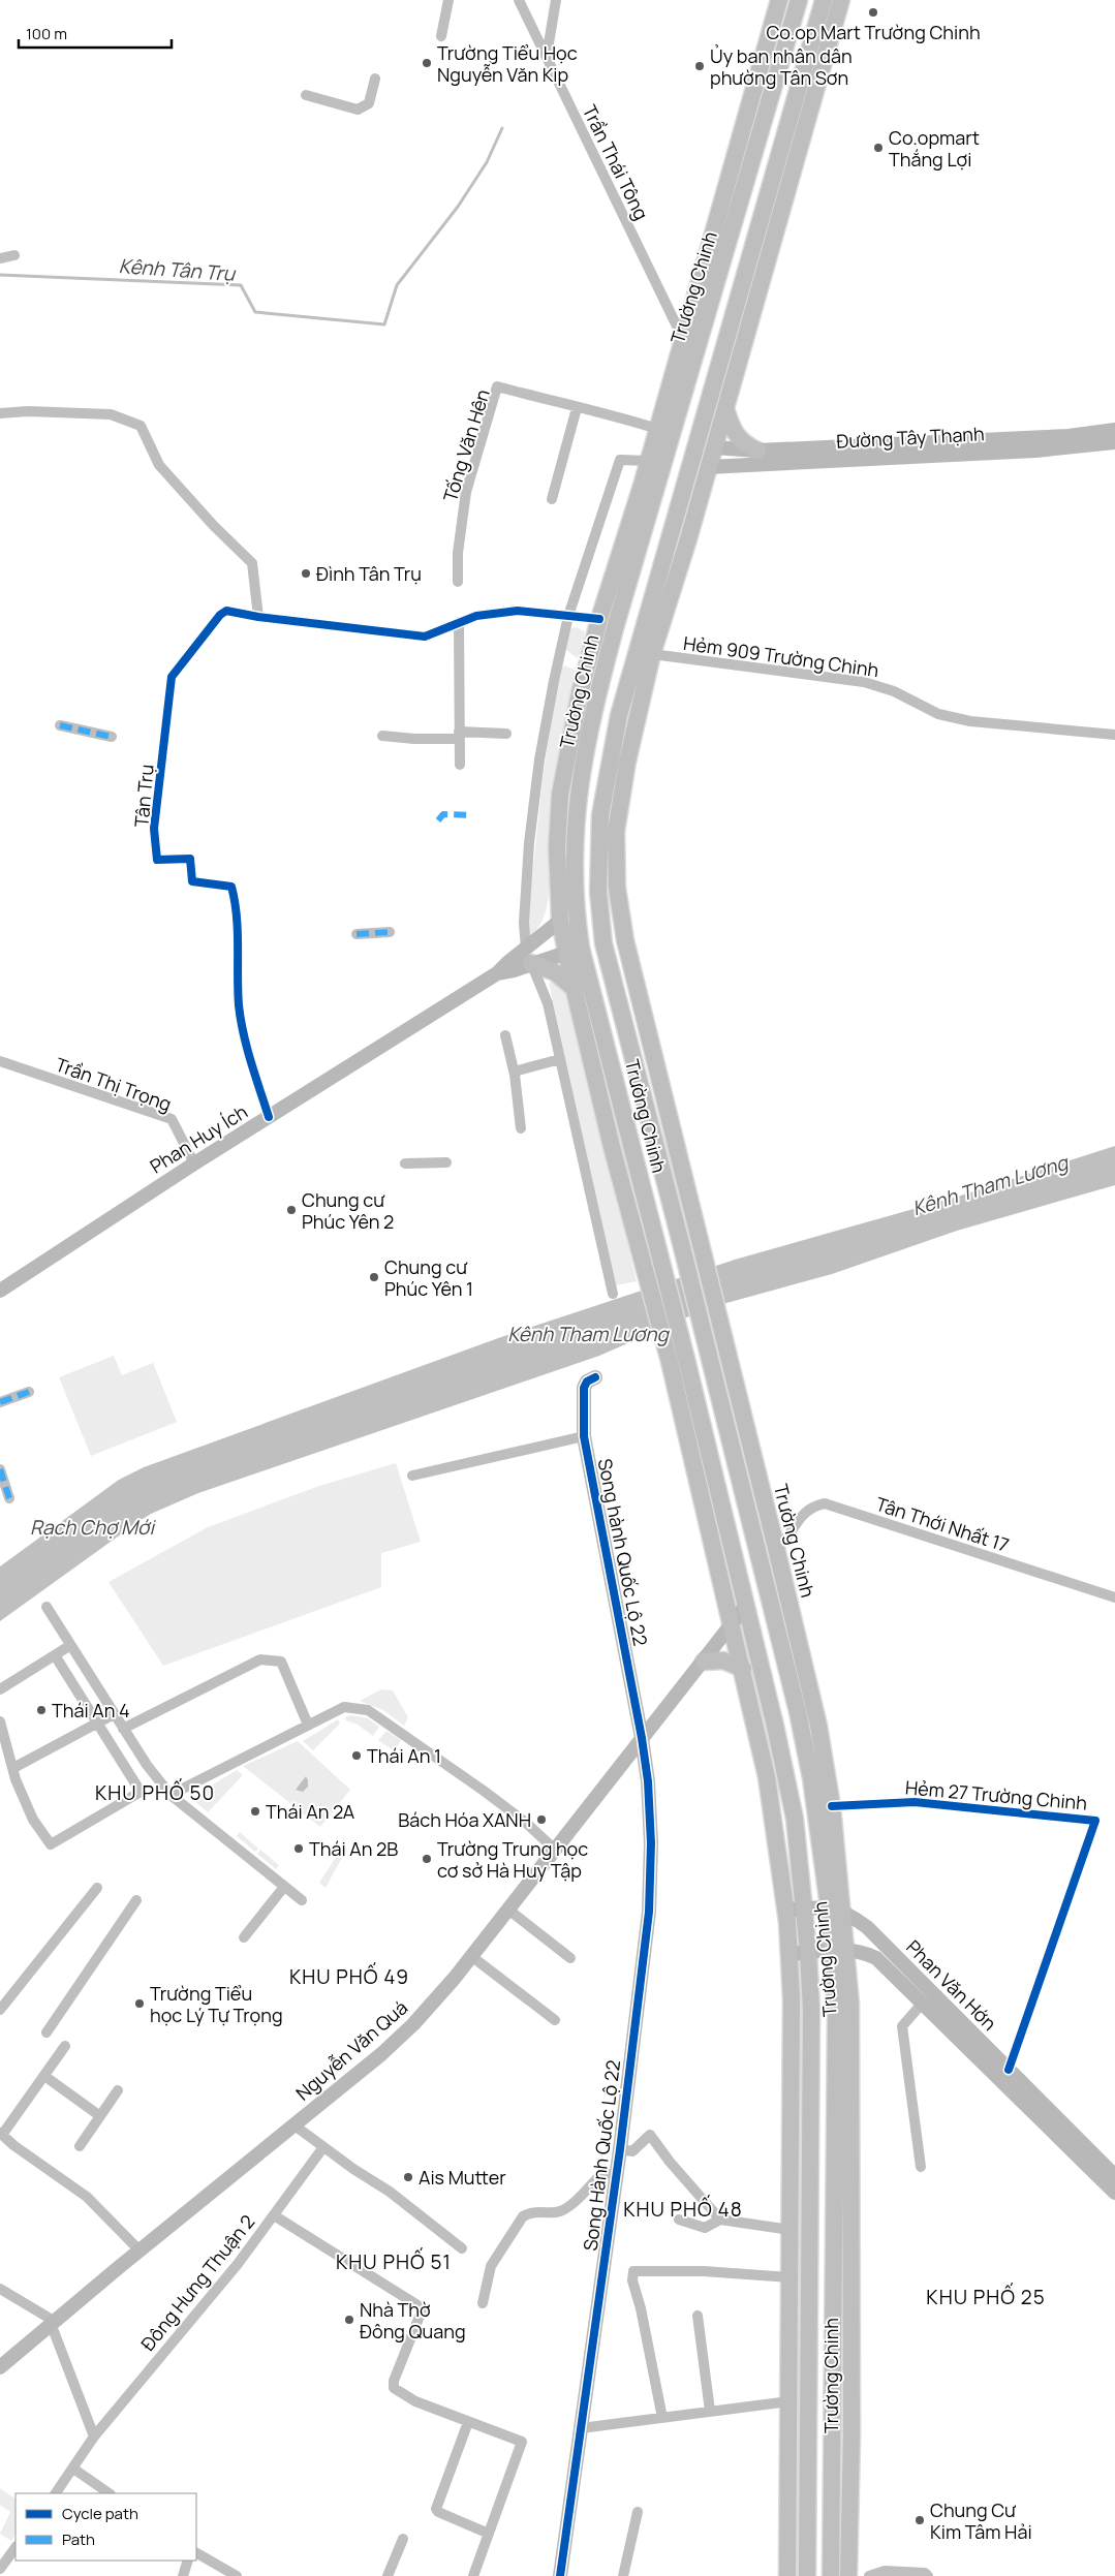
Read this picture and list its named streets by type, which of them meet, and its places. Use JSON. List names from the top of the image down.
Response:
{
  "streets": {
    "main road": [
      "Trường Chinh",
      "Đường Tây Thạnh",
      "Phan Huy Ích",
      "Song hành Quốc Lộ 22",
      "Phan Văn Hớn",
      "Nguyễn Văn Quá",
      "Song Hành Quốc Lộ 22"
    ],
    "street": [
      "Trần Thái Tông",
      "Tống Văn Hên",
      "Hẻm 909 Trường Chinh",
      "Tân Trụ",
      "Trần Thị Trọng",
      "Tân Thới Nhất 17",
      "Hẻm 27 Trường Chinh",
      "Đông Hưng Thuận 2"
    ]
  },
  "crossings": [
    ["Trần Thái Tông", "Trường Chinh"],
    ["Trường Chinh", "Đường Tây Thạnh"],
    ["Trường Chinh", "Tống Văn Hên"],
    ["Trường Chinh", "Hẻm 909 Trường Chinh"],
    ["Trường Chinh", "Phan Huy Ích"],
    ["Trường Chinh", "Tân Thới Nhất 17"],
    ["Trường Chinh", "Hẻm 27 Trường Chinh"],
    ["Trường Chinh", "Phan Văn Hớn"],
    ["Trường Chinh", "Nguyễn Văn Quá"],
    ["Tân Trụ", "Phan Huy Ích"],
    ["Trần Thị Trọng", "Phan Huy Ích"],
    ["Song hành Quốc Lộ 22", "Nguyễn Văn Quá"],
    ["Song hành Quốc Lộ 22", "Song Hành Quốc Lộ 22"],
    ["Hẻm 27 Trường Chinh", "Phan Văn Hớn"],
    ["Nguyễn Văn Quá", "Song Hành Quốc Lộ 22"]
  ],
  "districts": [
    "KHU PHỐ 50",
    "KHU PHỐ 49",
    "KHU PHỐ 48",
    "KHU PHỐ 51",
    "KHU PHỐ 25"
  ],
  "water": ["Kênh Tân Trụ", "Kênh Tham Lương", "Rạch Chợ Mới"],
  "places": [
    "Co.op Mart Trường Chinh",
    "Trường Tiểu Học Nguyễn Văn Kip",
    "Ủy ban nhân dân phường Tân Sơn",
    "Co.opmart Thắng Lợi",
    "Đình Tân Trụ",
    "Chung cư Phúc Yên 2",
    "Chung cư Phúc Yên 1",
    "Thái An 4",
    "Thái An 1",
    "Thái An 2A",
    "Bách Hóa XANH",
    "Thái An 2B",
    "Trường Trung học cơ sở Hà Huy Tập",
    "Trường Tiểu học Lý Tự Trọng",
    "Ais Mutter",
    "Nhà Thờ Đông Quang",
    "Chung Cư Kim Tâm Hải"
  ],
  "legend": ["Cycle path", "Path"],
  "scale_bar": "100 m"
}
